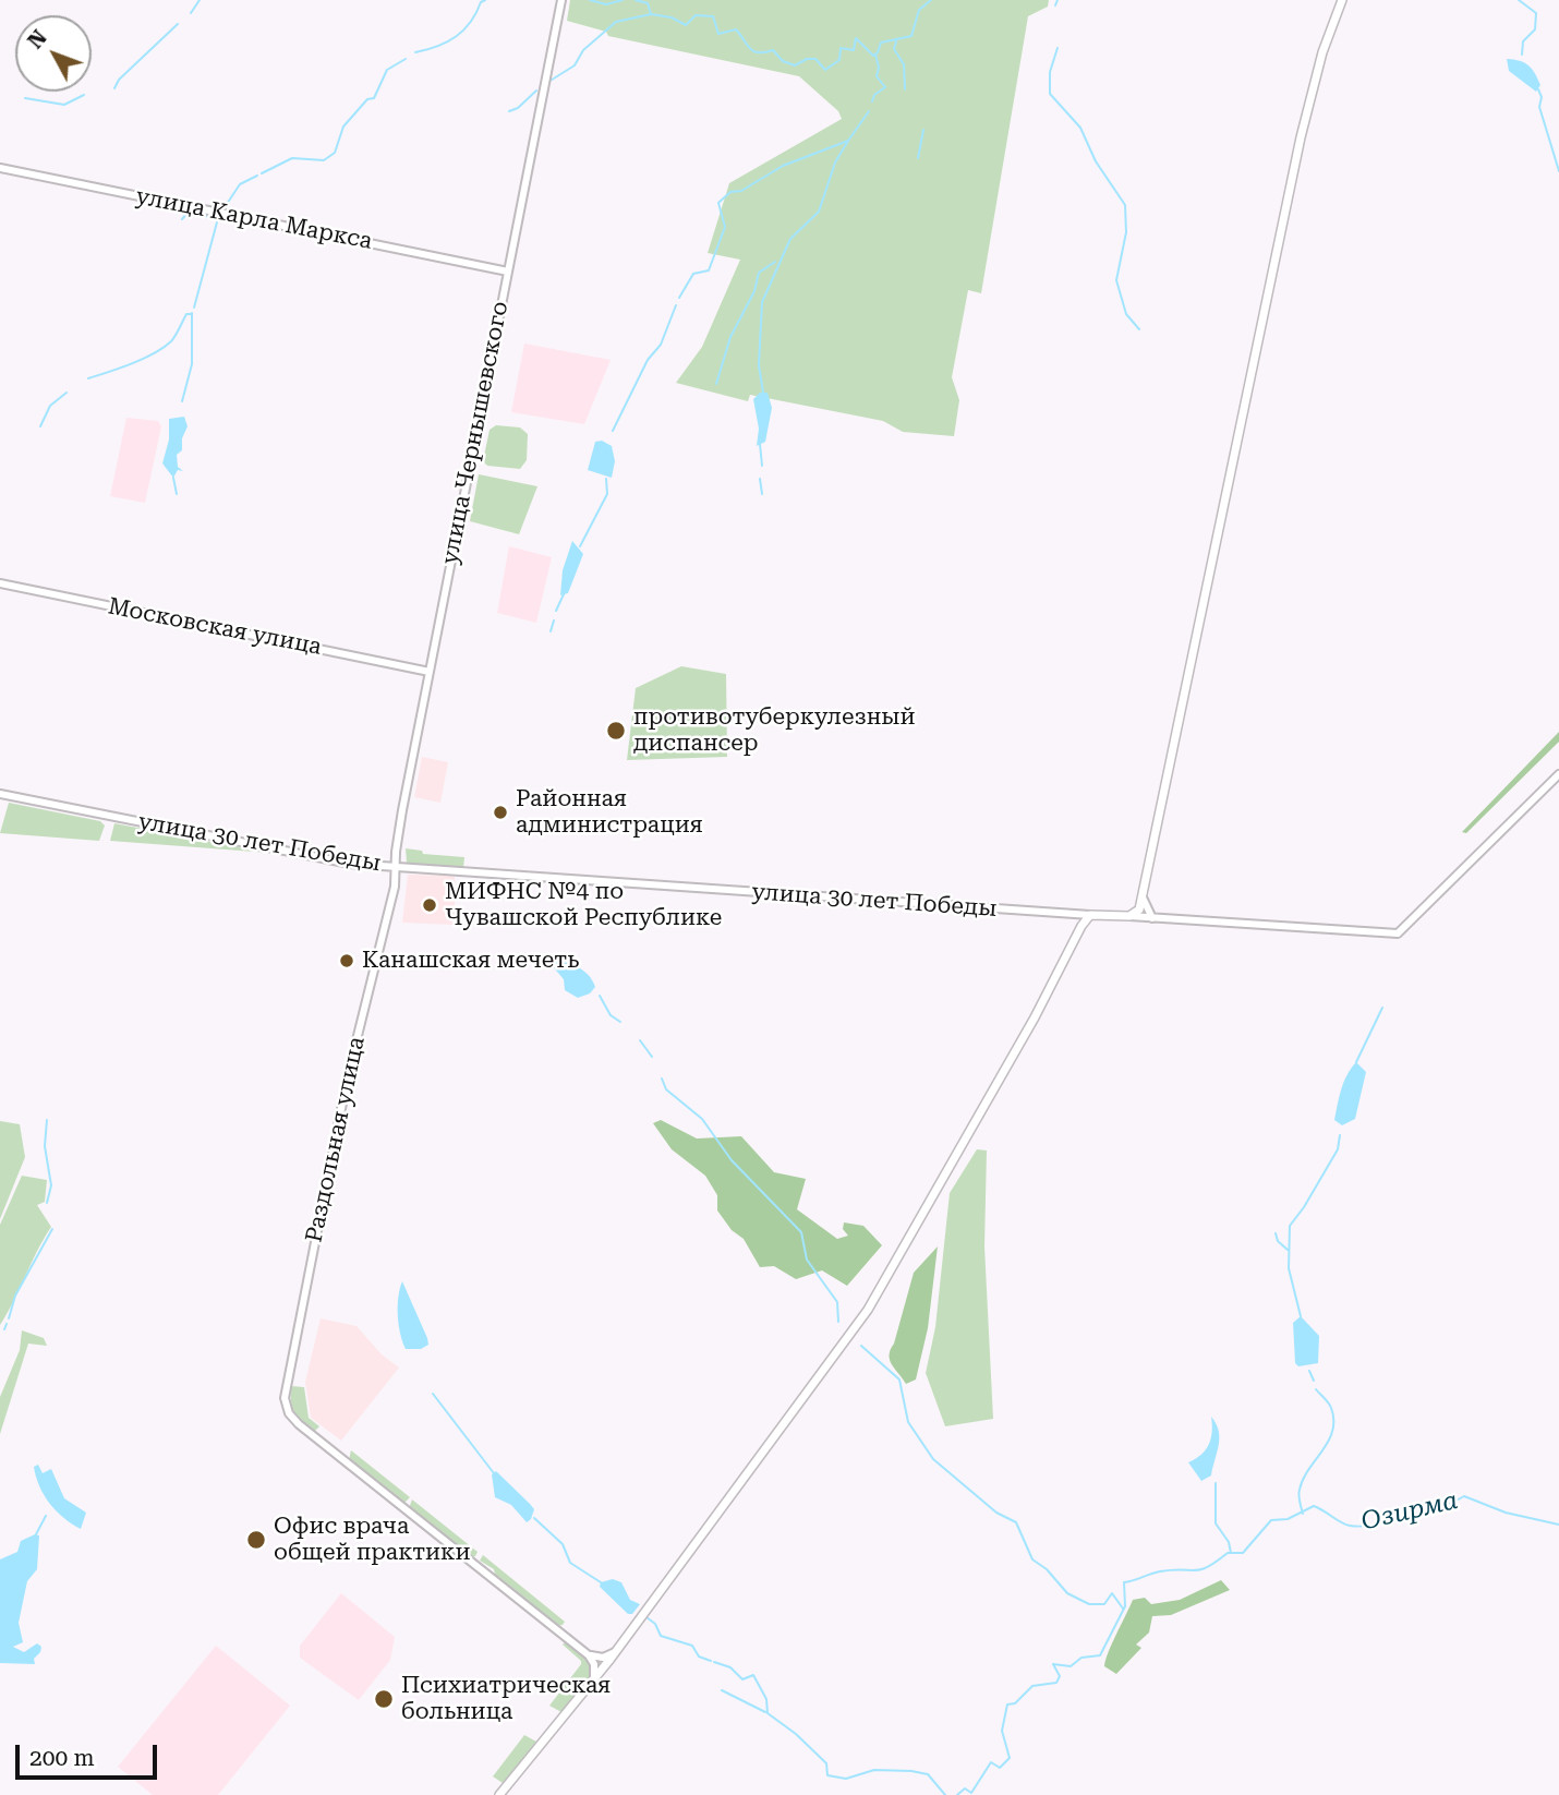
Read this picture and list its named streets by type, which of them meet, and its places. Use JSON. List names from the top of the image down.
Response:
{
  "streets": {
    "street": [
      "улица Карла Маркса",
      "улица Чернышевского",
      "Московская улица",
      "улица 30 лет Победы",
      "Раздольная улица"
    ]
  },
  "crossings": [
    ["улица Карла Маркса", "улица Чернышевского"],
    ["улица Чернышевского", "Московская улица"],
    ["улица Чернышевского", "улица 30 лет Победы"],
    ["улица Чернышевского", "Раздольная улица"],
    ["улица 30 лет Победы", "Раздольная улица"]
  ],
  "water": ["Озирма"],
  "places": [
    "противотуберкулезный диспансер",
    "Районная администрация",
    "МИФНС №4 по Чувашской Республике",
    "Канашская мечеть",
    "Офис врача общей практики",
    "Психиатрическая больница"
  ],
  "scale_bar": "200 m",
  "north": "top left"
}
